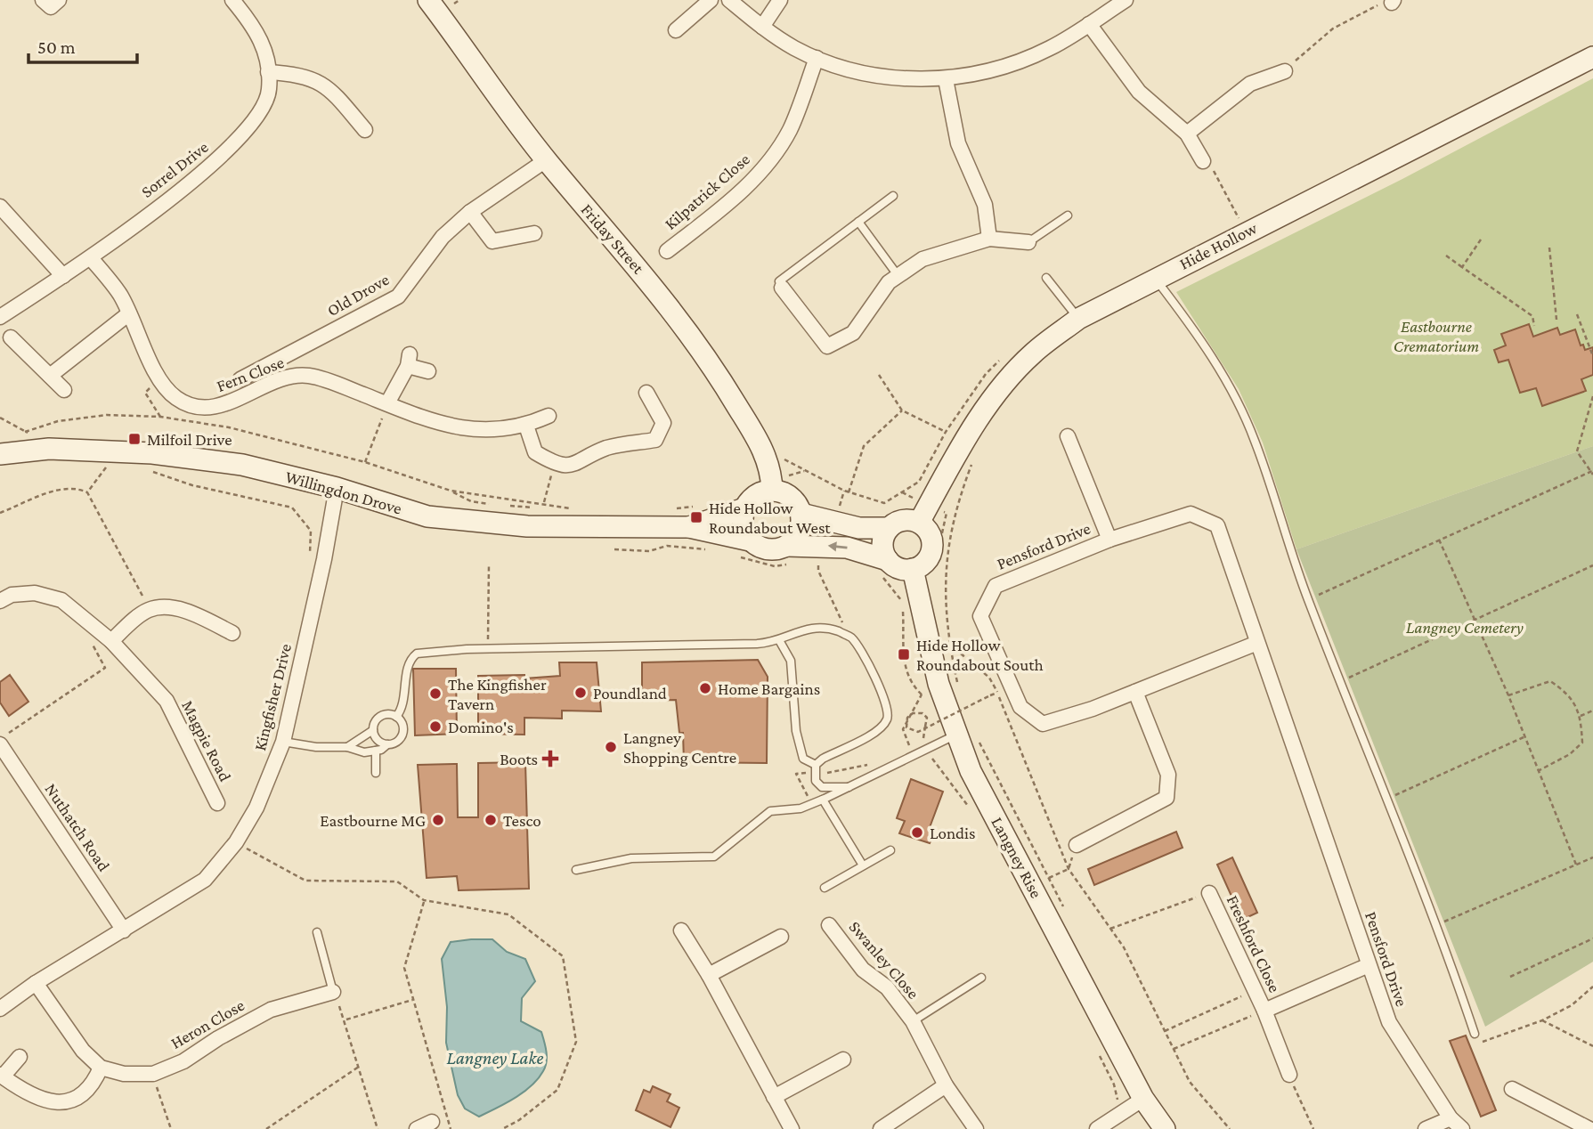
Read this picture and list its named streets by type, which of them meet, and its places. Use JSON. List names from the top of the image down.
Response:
{
  "streets": {
    "main road": [
      "Friday Street",
      "Hide Hollow",
      "Willingdon Drove",
      "Langney Rise"
    ],
    "street": [
      "Sorrel Drive",
      "Kilpatrick Close",
      "Old Drove",
      "Fern Close",
      "Pensford Drive",
      "Kingfisher Drive",
      "Magpie Road",
      "Nuthatch Road",
      "Freshford Close",
      "Swanley Close",
      "Heron Close"
    ]
  },
  "crossings": [
    ["Sorrel Drive", "Fern Close"],
    ["Friday Street", "Old Drove"],
    ["Friday Street", "Willingdon Drove"],
    ["Hide Hollow", "Willingdon Drove"],
    ["Hide Hollow", "Langney Rise"],
    ["Willingdon Drove", "Kingfisher Drive"],
    ["Willingdon Drove", "Langney Rise"],
    ["Pensford Drive", "Freshford Close"],
    ["Kingfisher Drive", "Nuthatch Road"]
  ],
  "water": ["Langney Lake"],
  "parks": ["Eastbourne Crematorium", "Langney Cemetery"],
  "places": {
    "transit": ["Milfoil Drive", "Hide Hollow Roundabout West", "Hide Hollow Roundabout South"],
    "other": [
      "Home Bargains",
      "Poundland",
      "The Kingfisher Tavern",
      "Domino's",
      "Langney Shopping Centre",
      "Eastbourne MG",
      "Tesco",
      "Londis"
    ],
    "health": ["Boots"]
  },
  "scale_bar": "50 m"
}
